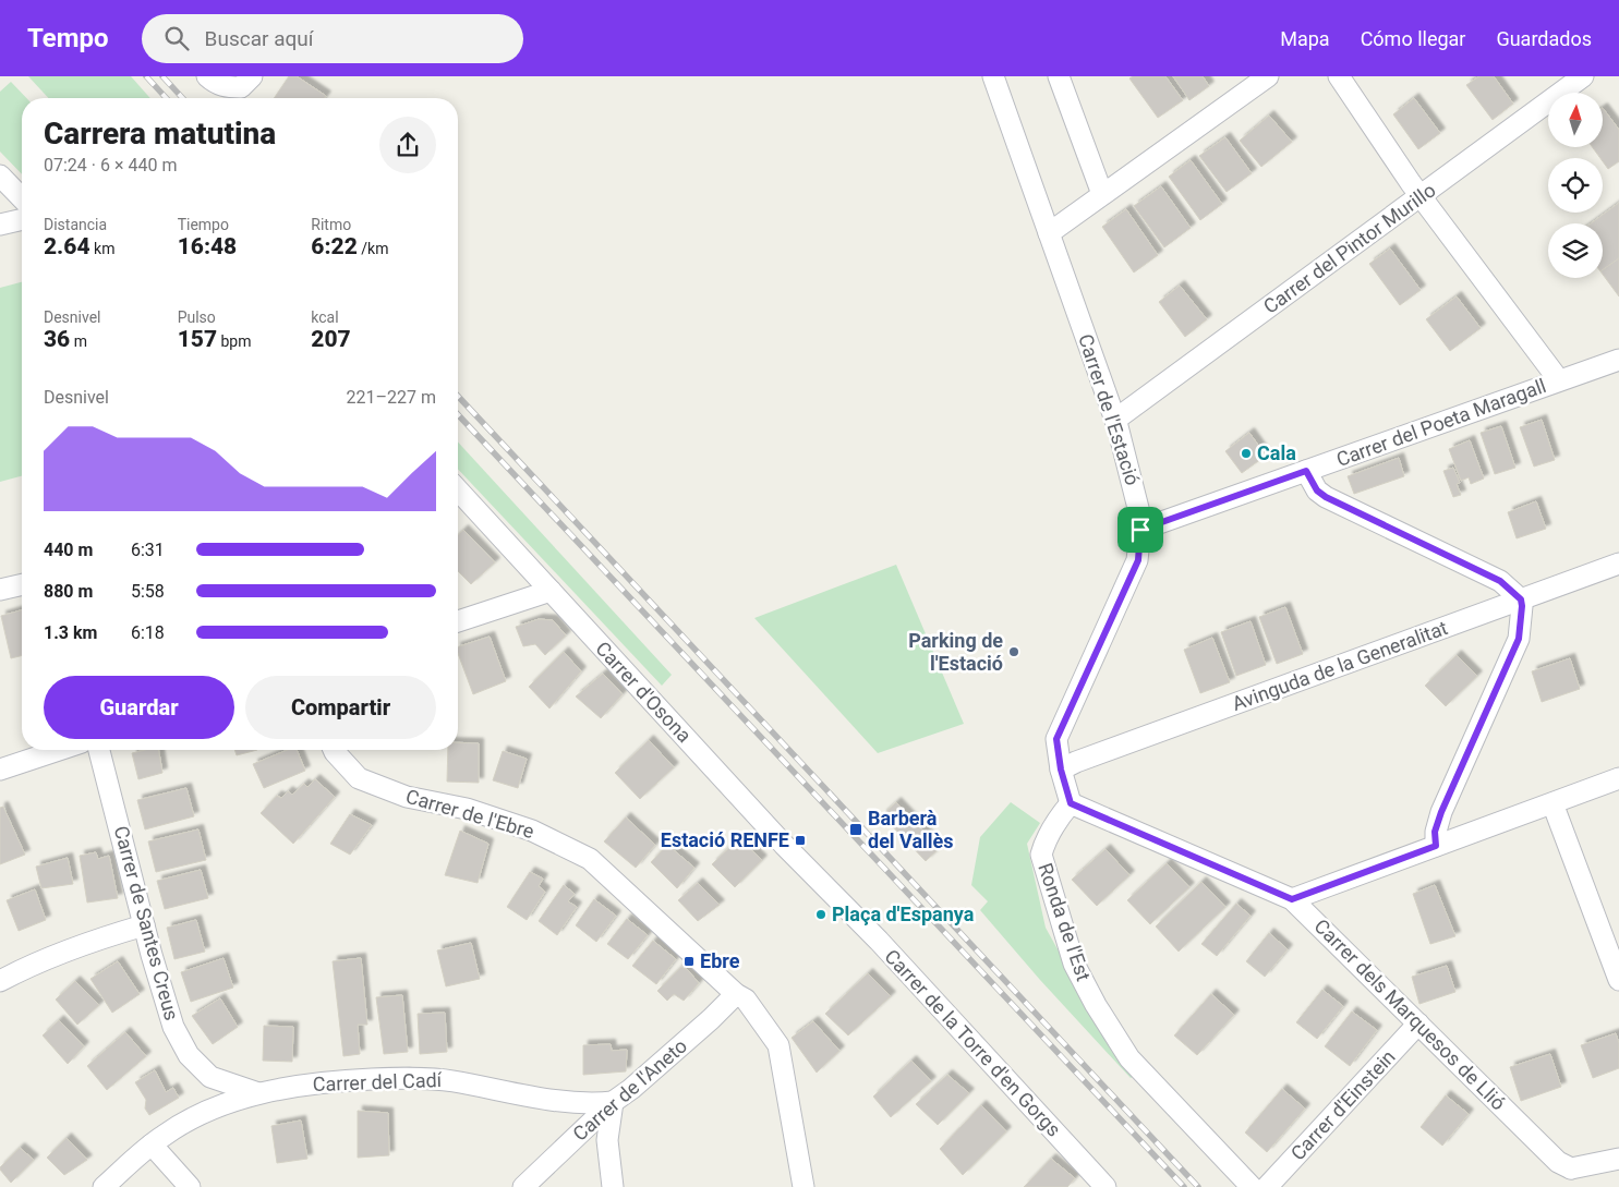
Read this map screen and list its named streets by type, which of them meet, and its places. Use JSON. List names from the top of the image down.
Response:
{
  "streets": {
    "street": [
      "Carrer del Pintor Murillo",
      "Carrer de l'Estació",
      "Carrer del Poeta Maragall",
      "Avinguda de la Generalitat",
      "Carrer d'Osona",
      "Carrer de l'Ebre",
      "Ronda de l'Est",
      "Carrer de Santes Creus",
      "Carrer dels Marquesos de Llió",
      "Carrer de la Torre d'en Gorgs",
      "Carrer del Cadí",
      "Carrer de l'Aneto",
      "Carrer d'Einstein"
    ]
  },
  "crossings": [
    ["Carrer del Pintor Murillo", "Carrer de l'Estació"],
    ["Carrer de l'Estació", "Carrer del Poeta Maragall"],
    ["Carrer de l'Estació", "Avinguda de la Generalitat"],
    ["Carrer d'Osona", "Carrer de la Torre d'en Gorgs"],
    ["Carrer de l'Ebre", "Carrer de l'Aneto"],
    ["Ronda de l'Est", "Carrer dels Marquesos de Llió"],
    ["Carrer de Santes Creus", "Carrer del Cadí"],
    ["Carrer dels Marquesos de Llió", "Carrer d'Einstein"],
    ["Carrer del Cadí", "Carrer de l'Aneto"]
  ],
  "places": {
    "other": ["Cala", "Parking de l'Estació", "Plaça d'Espanya"],
    "transit": ["Barberà del Vallès", "Estació RENFE", "Ebre"]
  },
  "north": "top",
  "page": {
    "header": "Tempo",
    "search": "Buscar aquí",
    "nav": ["Mapa", "Cómo llegar", "Guardados"],
    "heading": ["Carrera matutina", "07:24 · 6 × 440 m"],
    "stats": [
      ["Distancia", "2.64 km"],
      ["Tiempo", "16:48"],
      ["Ritmo", "6:22 /km"],
      ["Desnivel", "36 m"],
      ["Pulso", "157 bpm"],
      ["kcal", "207"]
    ],
    "chart": ["Desnivel", "221–227 m"],
    "list": [
      {
        "name": "440 m",
        "note": "6:31"
      },
      {
        "name": "880 m",
        "note": "5:58"
      },
      {
        "name": "1.3 km",
        "note": "6:18"
      }
    ],
    "buttons": ["Guardar", "Compartir"]
  }
}
